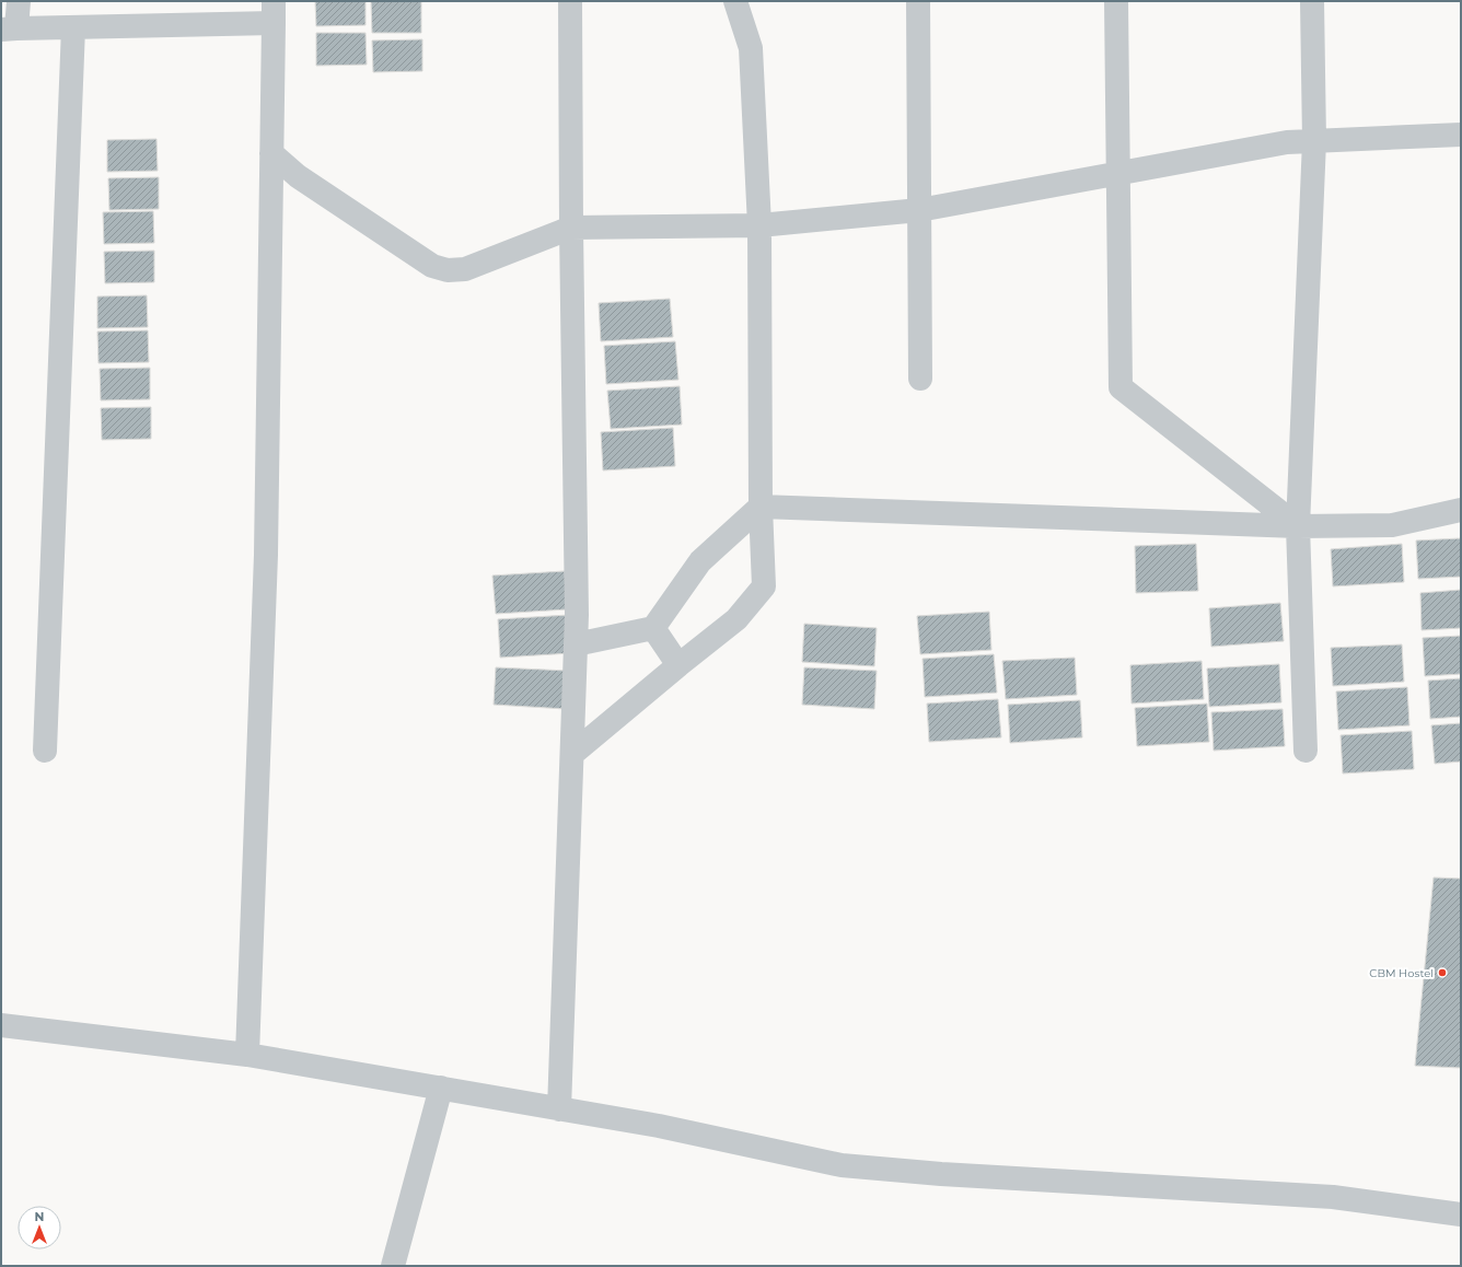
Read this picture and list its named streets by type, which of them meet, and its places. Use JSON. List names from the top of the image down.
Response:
{
  "places": ["CBM Hostel"],
  "north": "top"
}
